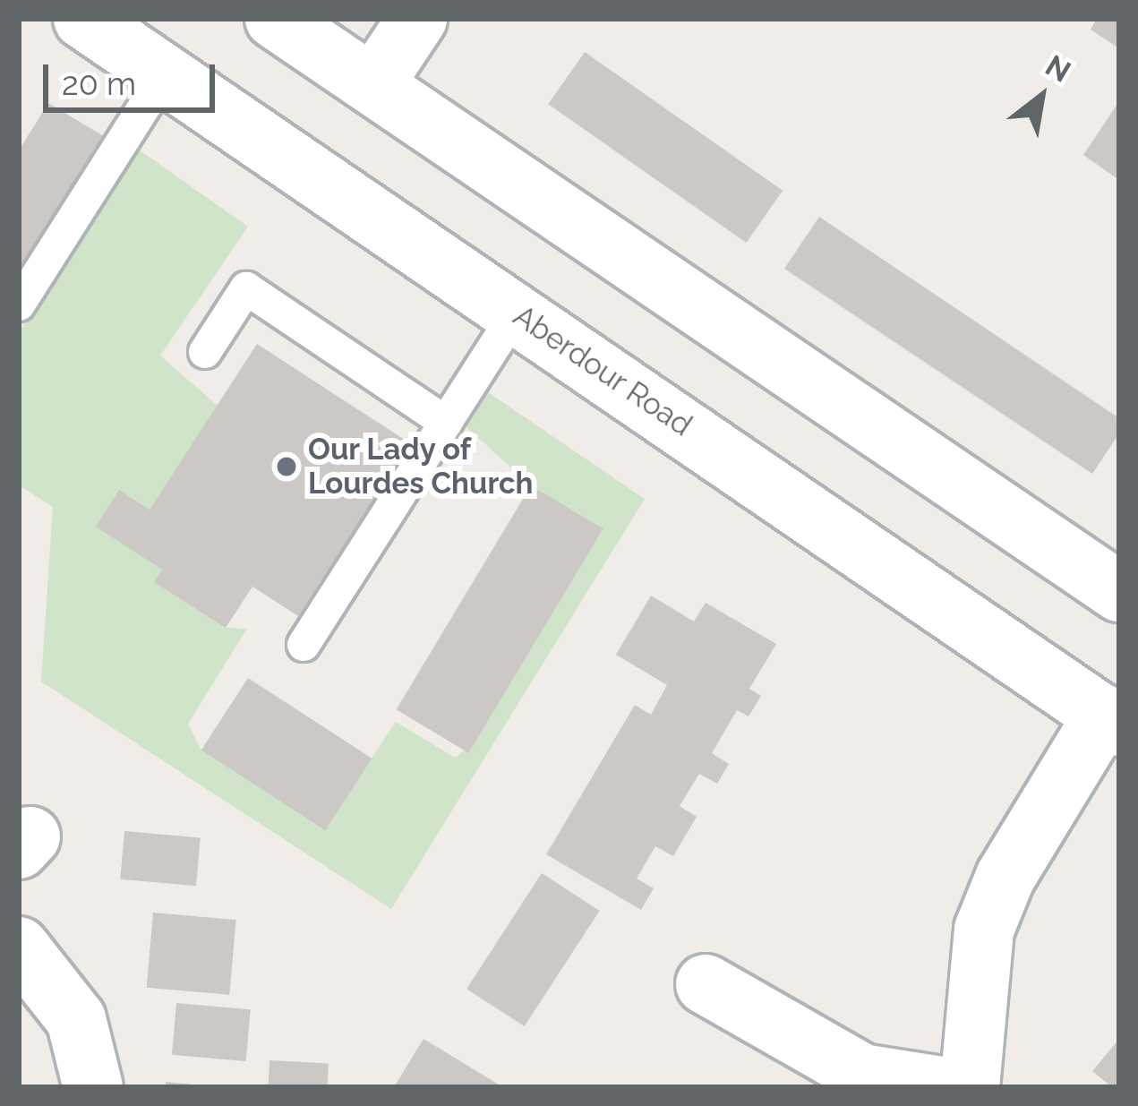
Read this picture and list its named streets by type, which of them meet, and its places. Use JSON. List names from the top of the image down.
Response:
{
  "streets": {
    "street": ["Aberdour Road"]
  },
  "places": ["Our Lady of Lourdes Church"],
  "scale_bar": "20 m",
  "north": "top right"
}
